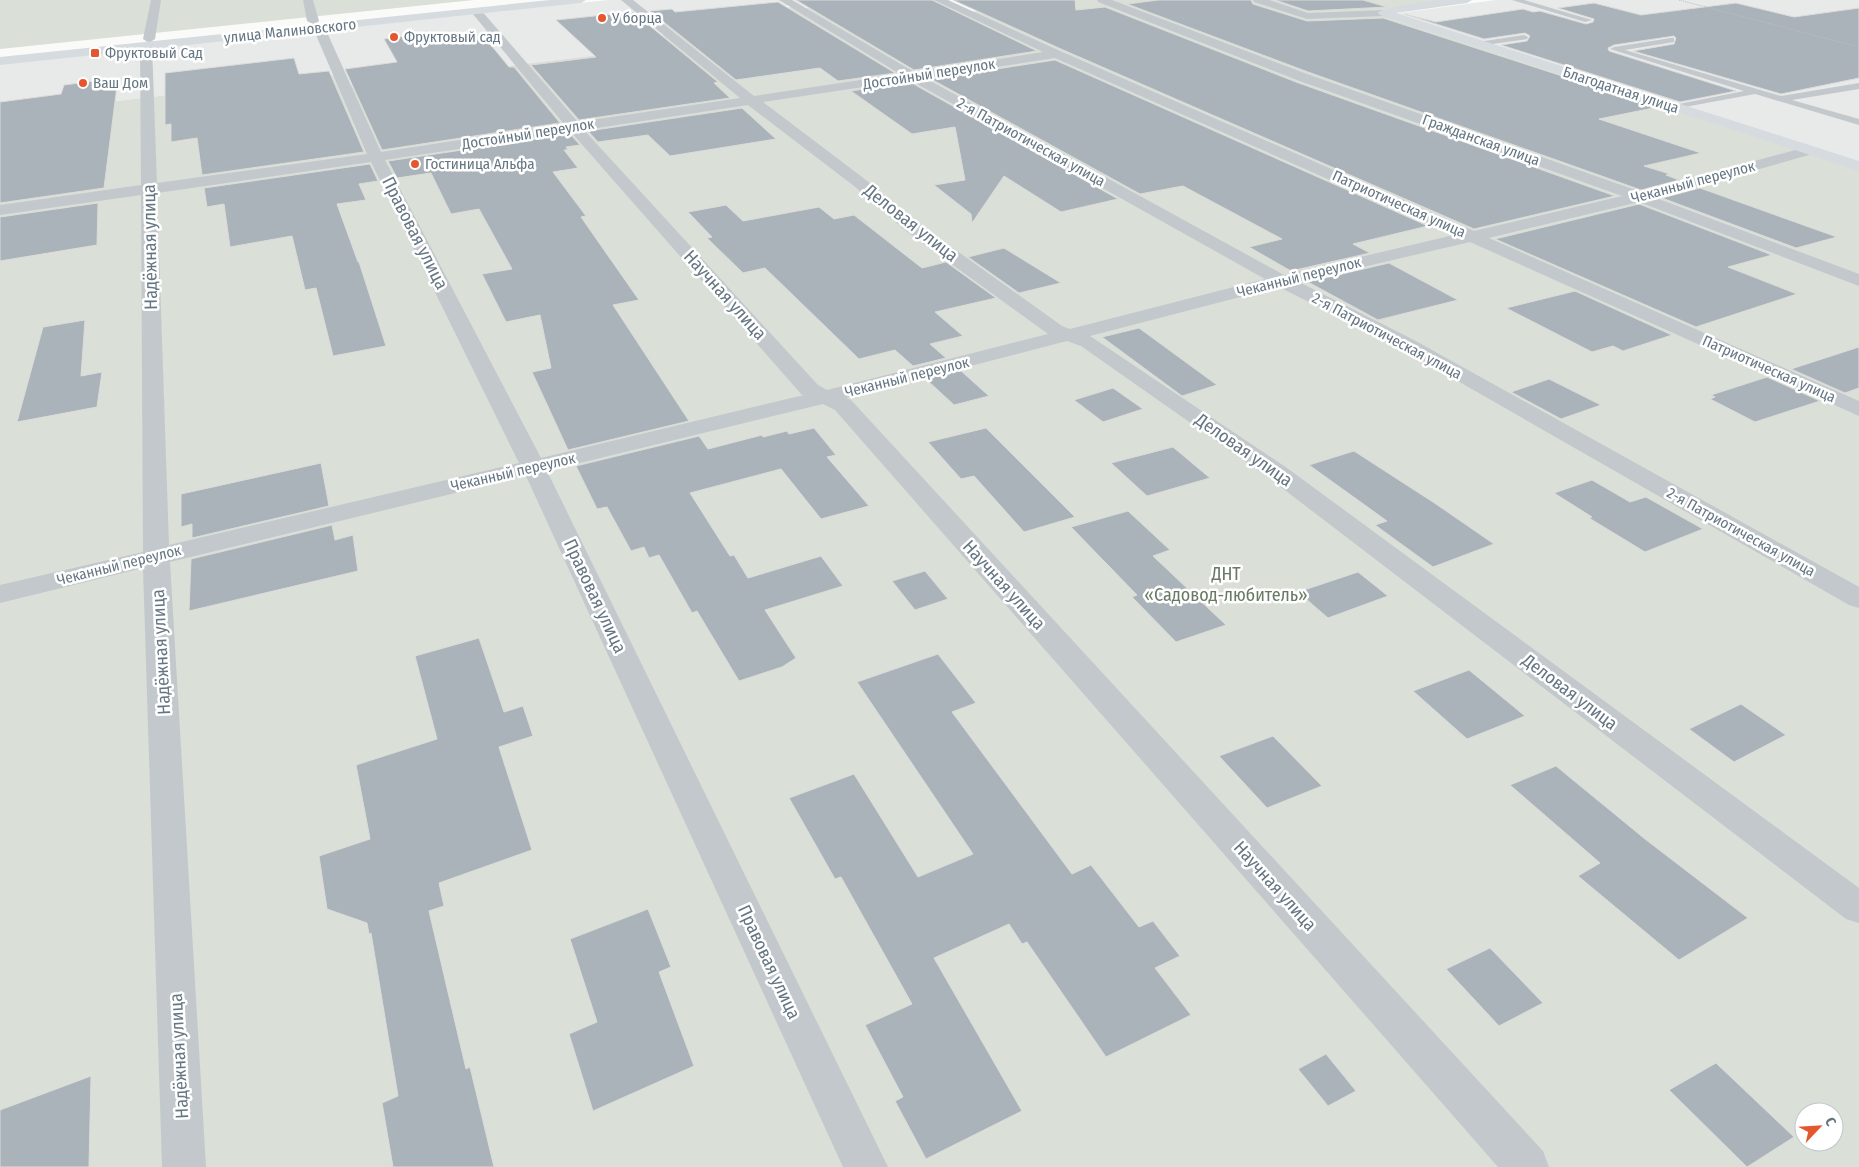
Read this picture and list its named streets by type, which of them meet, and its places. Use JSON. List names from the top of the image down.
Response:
{
  "streets": {
    "main road": ["улица Малиновского", "Благодатная улица"],
    "street": [
      "Достойный переулок",
      "Гражданская улица",
      "2-я Патриотическая улица",
      "Чеканный переулок",
      "Патриотическая улица",
      "Деловая улица",
      "Правовая улица",
      "Надёжная улица",
      "Научная улица"
    ]
  },
  "crossings": [
    ["улица Малиновского", "Правовая улица"],
    ["улица Малиновского", "Надёжная улица"],
    ["улица Малиновского", "Научная улица"],
    ["Достойный переулок", "2-я Патриотическая улица"],
    ["Достойный переулок", "Патриотическая улица"],
    ["Достойный переулок", "Деловая улица"],
    ["Достойный переулок", "Правовая улица"],
    ["Достойный переулок", "Надёжная улица"],
    ["Достойный переулок", "Научная улица"],
    ["Благодатная улица", "Чеканный переулок"],
    ["Гражданская улица", "Чеканный переулок"],
    ["2-я Патриотическая улица", "Чеканный переулок"],
    ["Чеканный переулок", "Патриотическая улица"],
    ["Чеканный переулок", "Деловая улица"],
    ["Чеканный переулок", "Правовая улица"],
    ["Чеканный переулок", "Надёжная улица"],
    ["Чеканный переулок", "Научная улица"]
  ],
  "parks": ["ДНТ «Садовод-любитель»"],
  "places": {
    "other": [
      "У борца",
      "Фруктовый сад",
      "Ваш Дом",
      "Гостиница Альфа"
    ],
    "transit": ["Фруктовый Сад"]
  },
  "north": "top right"
}
